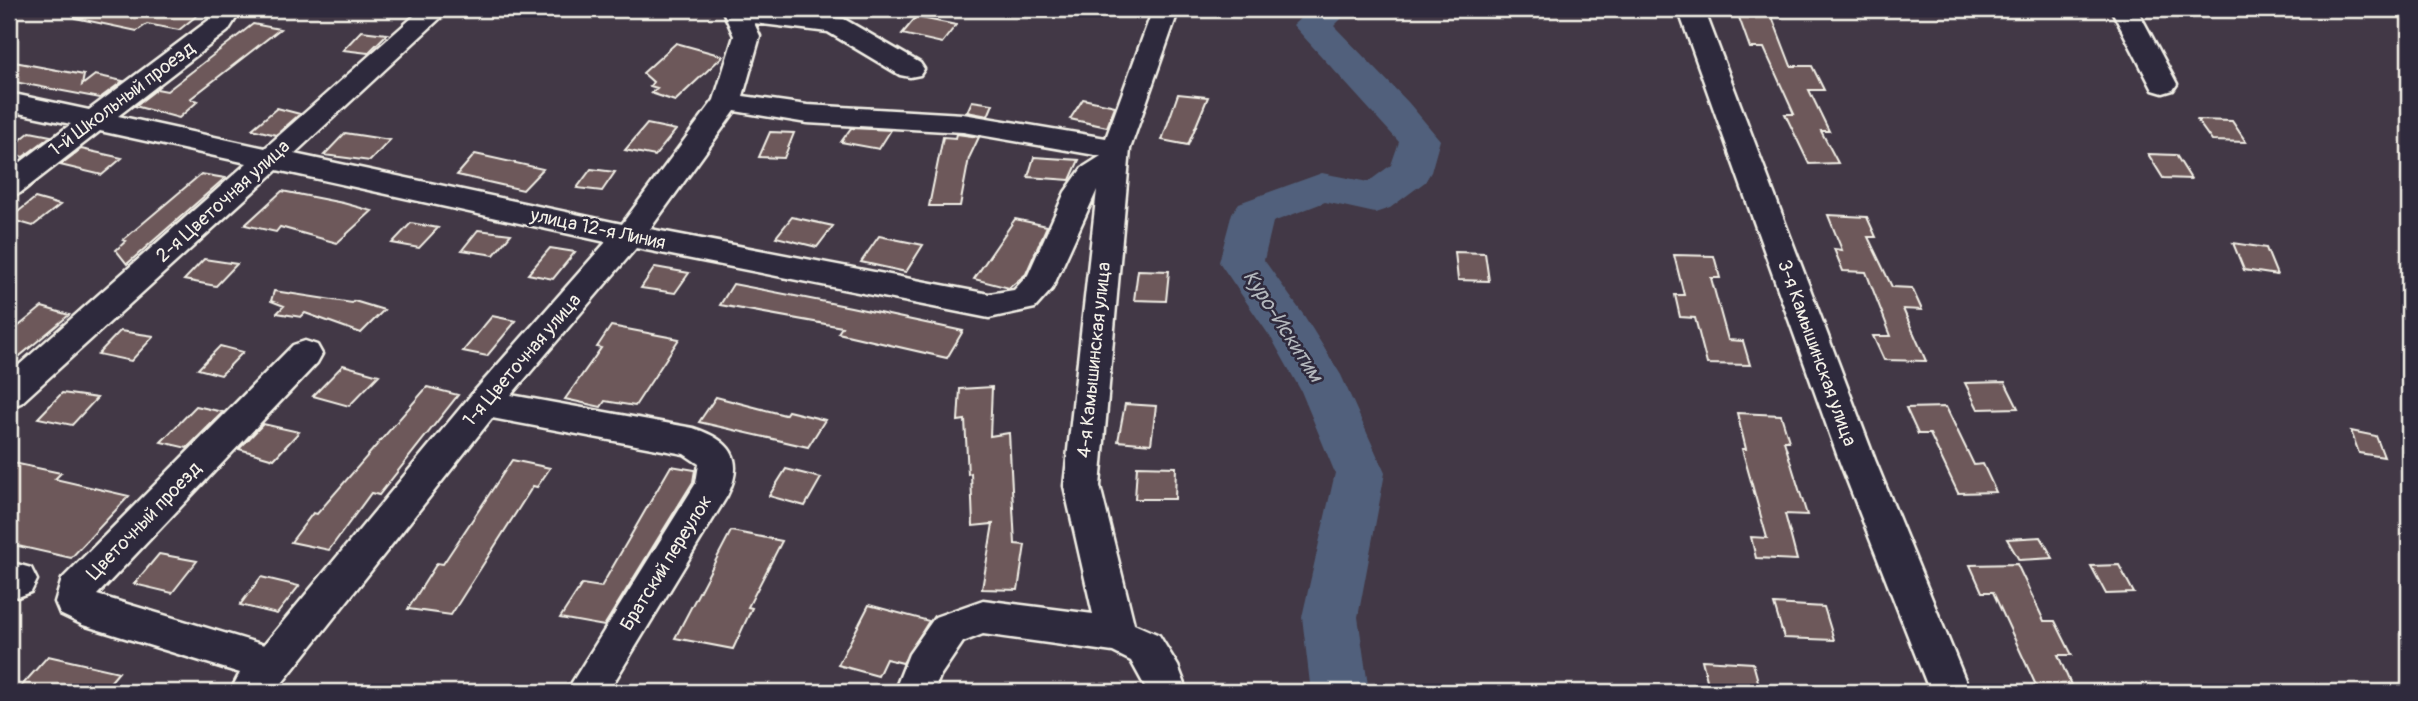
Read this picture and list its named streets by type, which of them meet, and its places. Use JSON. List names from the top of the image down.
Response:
{
  "streets": {
    "street": [
      "1-й Школьный проезд",
      "2-я Цветочная улица",
      "улица 12-я Линия",
      "3-я Камышинская улица",
      "1-я Цветочная улица",
      "4-я Камышинская улица",
      "Цветочный проезд",
      "Братский переулок"
    ]
  },
  "crossings": [
    ["1-й Школьный проезд", "улица 12-я Линия"],
    ["2-я Цветочная улица", "улица 12-я Линия"],
    ["улица 12-я Линия", "1-я Цветочная улица"],
    ["улица 12-я Линия", "4-я Камышинская улица"],
    ["1-я Цветочная улица", "Цветочный проезд"],
    ["1-я Цветочная улица", "Братский переулок"]
  ],
  "water": ["Куро-Искитим"]
}
